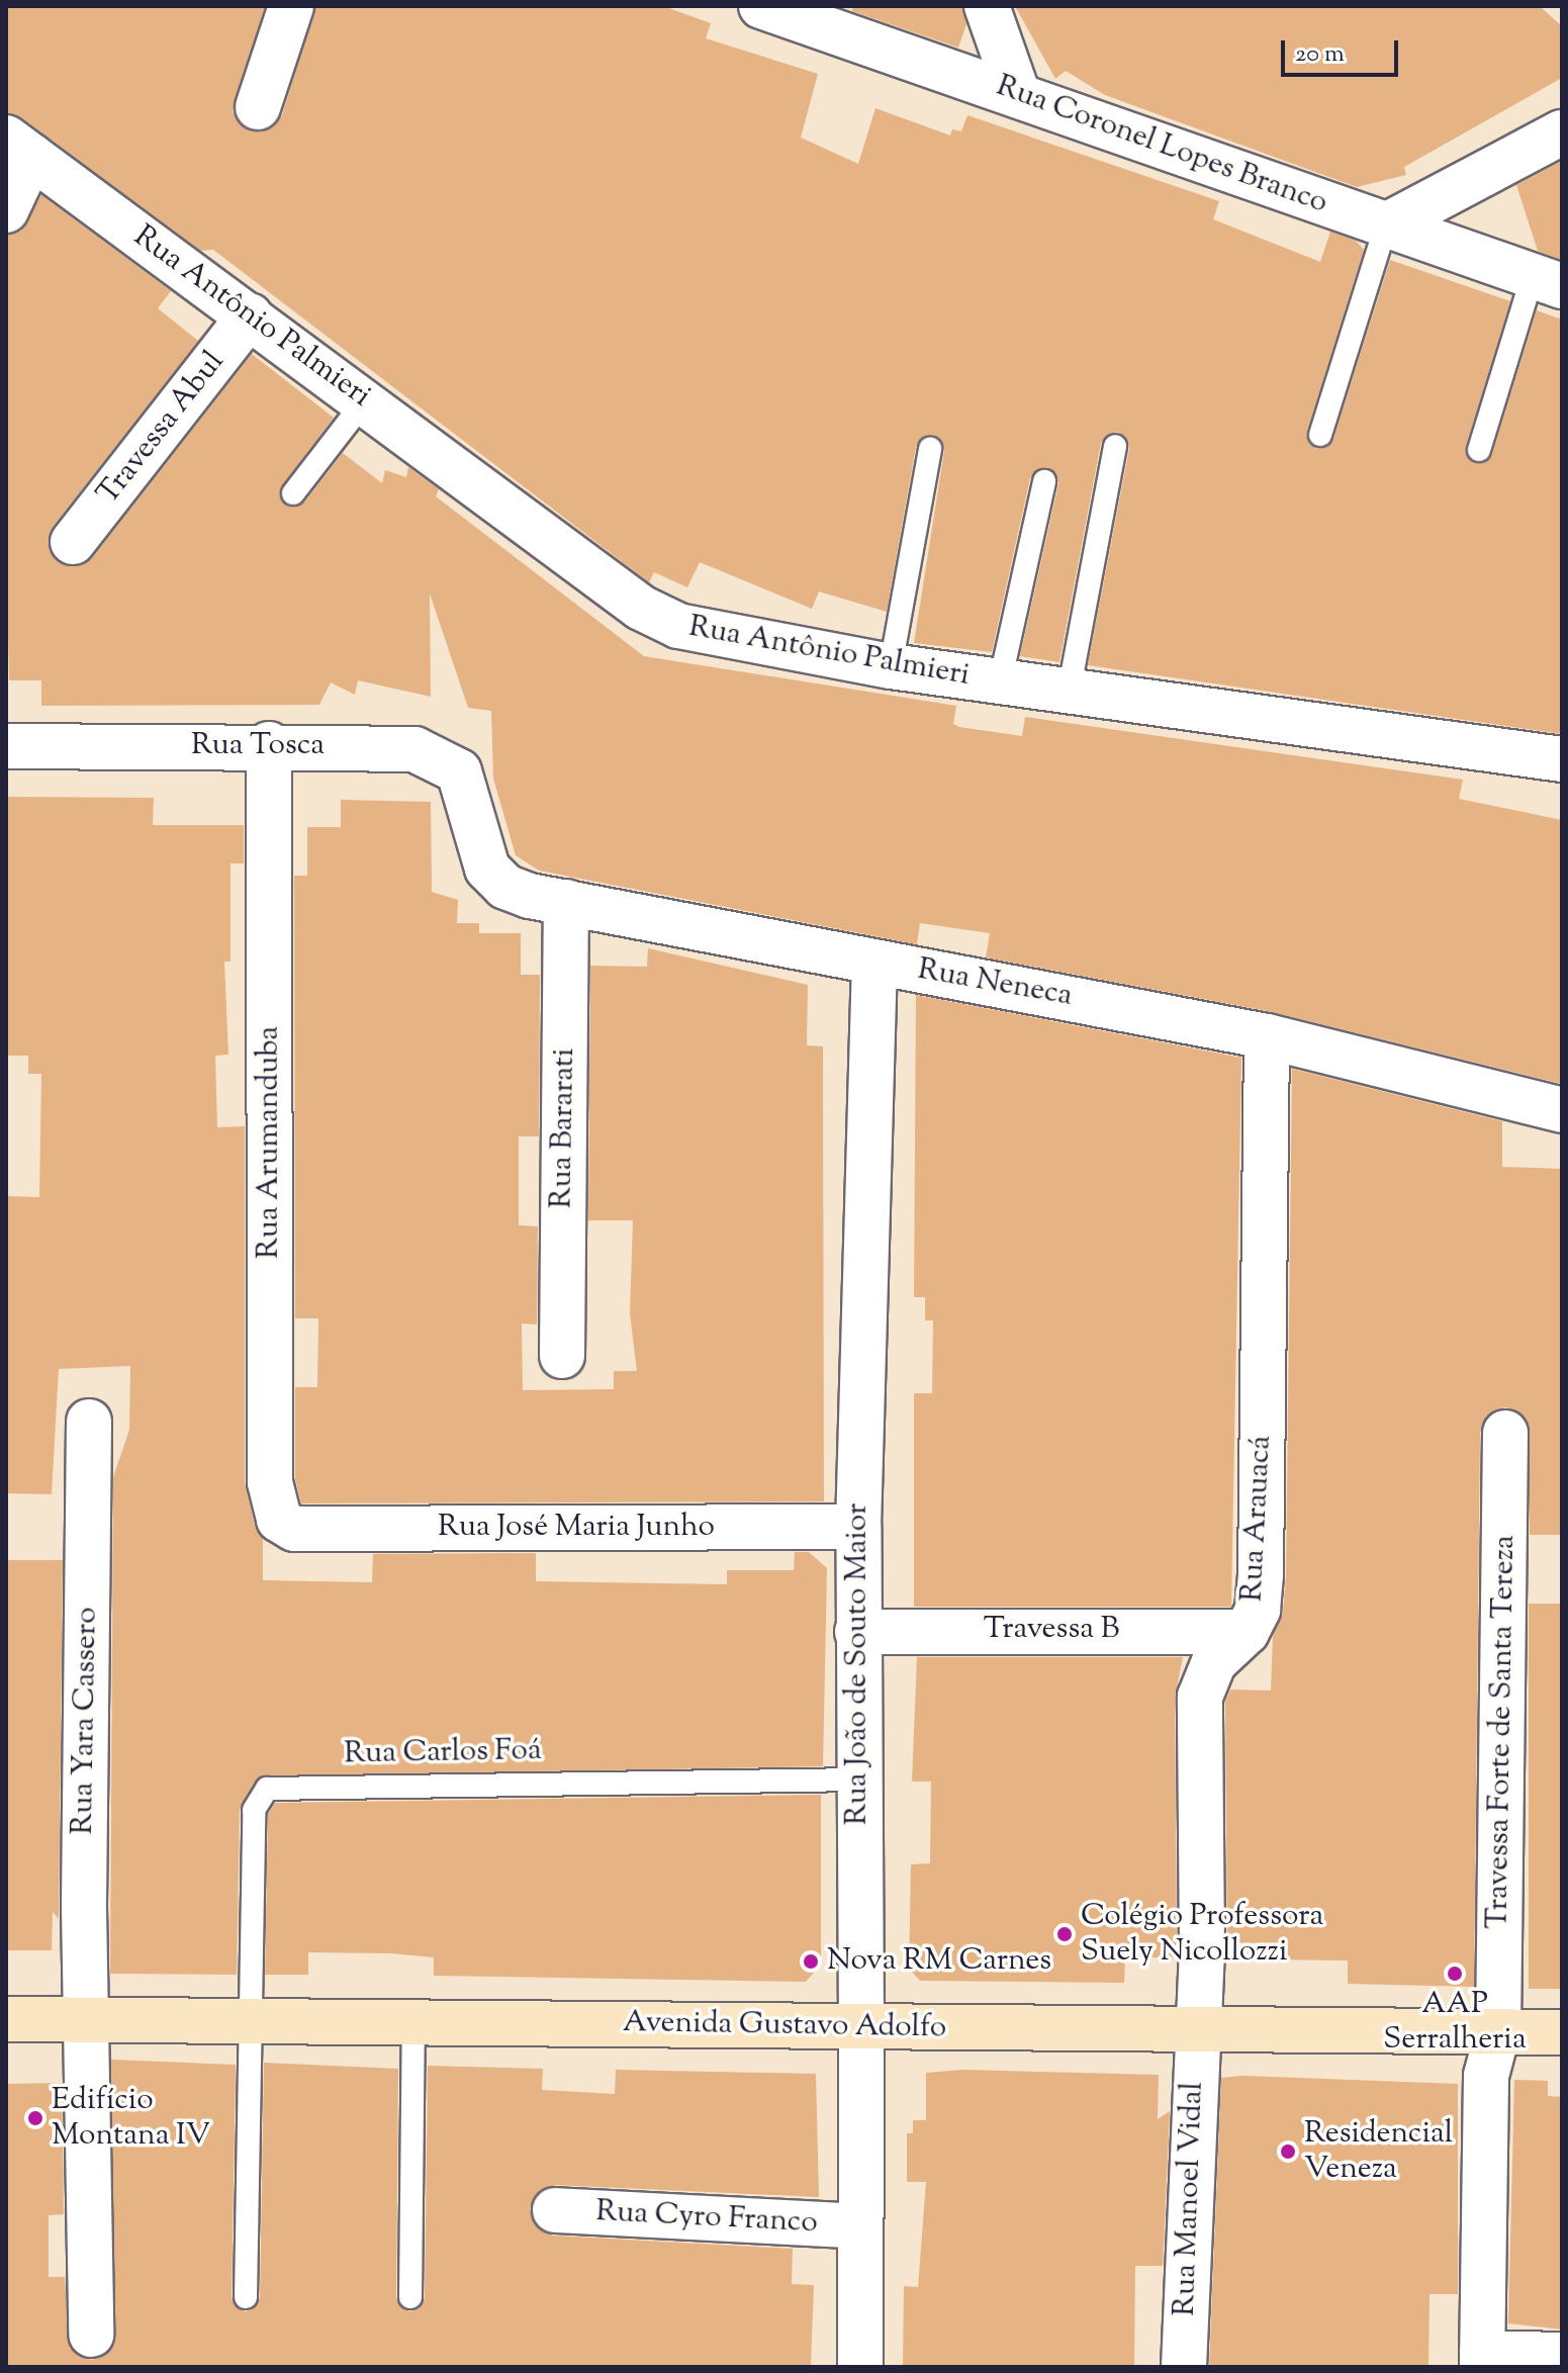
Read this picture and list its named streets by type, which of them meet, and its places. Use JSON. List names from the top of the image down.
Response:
{
  "streets": {
    "main road": ["Avenida Gustavo Adolfo"],
    "street": [
      "Rua Coronel Lopes Branco",
      "Rua Antônio Palmieri",
      "Travessa Abul",
      "Rua Tosca",
      "Rua Neneca",
      "Rua Bararati",
      "Rua Arumanduba",
      "Rua Arauacá",
      "Rua José Maria Junho",
      "Travessa B",
      "Rua João de Souto Maior",
      "Rua Yara Cassero",
      "Travessa Forte de Santa Tereza",
      "Rua Manoel Vidal",
      "Rua Cyro Franco"
    ],
    "lane": ["Rua Carlos Foá"]
  },
  "crossings": [
    ["Rua Antônio Palmieri", "Travessa Abul"],
    ["Rua Tosca", "Rua Neneca"],
    ["Rua Tosca", "Rua Arumanduba"],
    ["Rua Neneca", "Rua Bararati"],
    ["Rua Neneca", "Rua Arauacá"],
    ["Rua Neneca", "Rua João de Souto Maior"],
    ["Rua Arumanduba", "Rua José Maria Junho"],
    ["Rua Arauacá", "Travessa B"],
    ["Rua Arauacá", "Avenida Gustavo Adolfo"],
    ["Rua Arauacá", "Rua Manoel Vidal"],
    ["Rua José Maria Junho", "Rua João de Souto Maior"],
    ["Travessa B", "Rua João de Souto Maior"],
    ["Rua João de Souto Maior", "Rua Carlos Foá"],
    ["Rua João de Souto Maior", "Avenida Gustavo Adolfo"],
    ["Rua João de Souto Maior", "Rua Cyro Franco"],
    ["Rua Yara Cassero", "Avenida Gustavo Adolfo"],
    ["Travessa Forte de Santa Tereza", "Avenida Gustavo Adolfo"],
    ["Rua Carlos Foá", "Avenida Gustavo Adolfo"],
    ["Avenida Gustavo Adolfo", "Rua Manoel Vidal"]
  ],
  "places": [
    "Colégio Professora Suely Nicollozzi",
    "Nova RM Carnes",
    "AAP Serralheria",
    "Edifício Montana IV",
    "Residencial Veneza"
  ],
  "scale_bar": "20 m"
}
